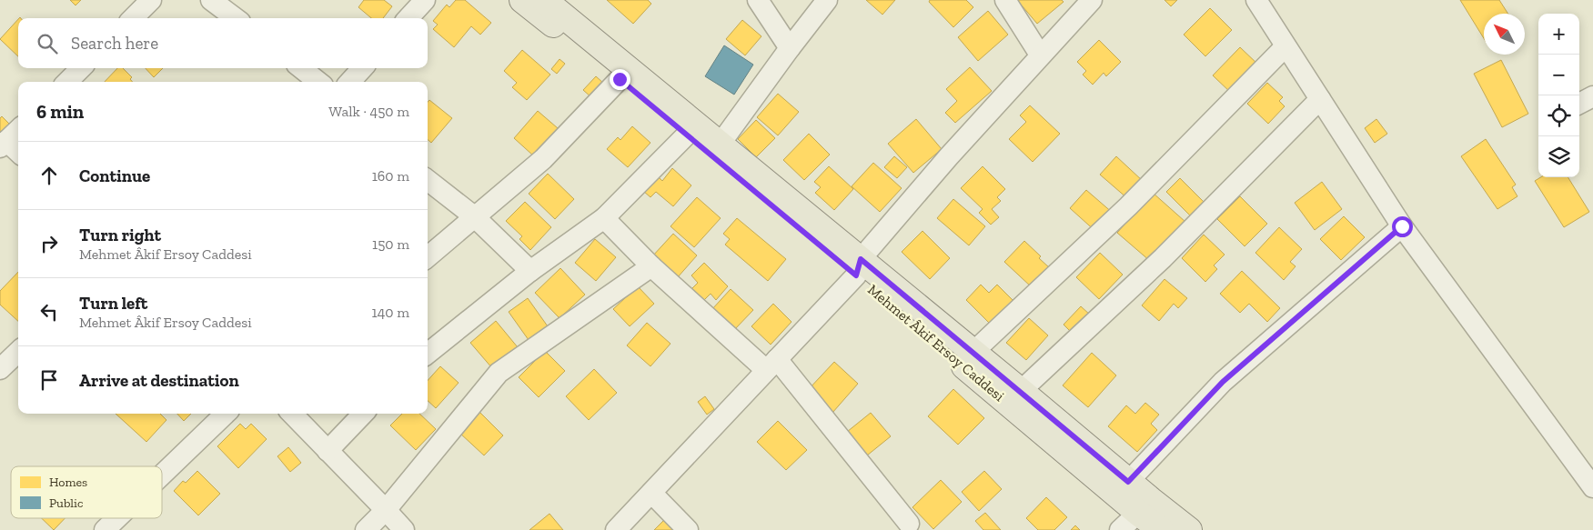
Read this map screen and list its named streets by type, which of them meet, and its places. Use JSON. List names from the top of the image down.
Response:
{
  "streets": {
    "main road": ["Mehmet Âkif Ersoy Caddesi"]
  },
  "legend": ["Homes", "Public"],
  "north": "top left",
  "page": {
    "map_buttons": ["+", "−"],
    "search": "Search here",
    "heading": ["6 min", "Walk · 450 m"],
    "list": [
      ["Continue", "160 m"],
      ["Turn right", "Mehmet Âkif Ersoy Caddesi", "150 m"],
      ["Turn left", "Mehmet Âkif Ersoy Caddesi", "140 m"],
      "Arrive at destination"
    ]
  }
}
